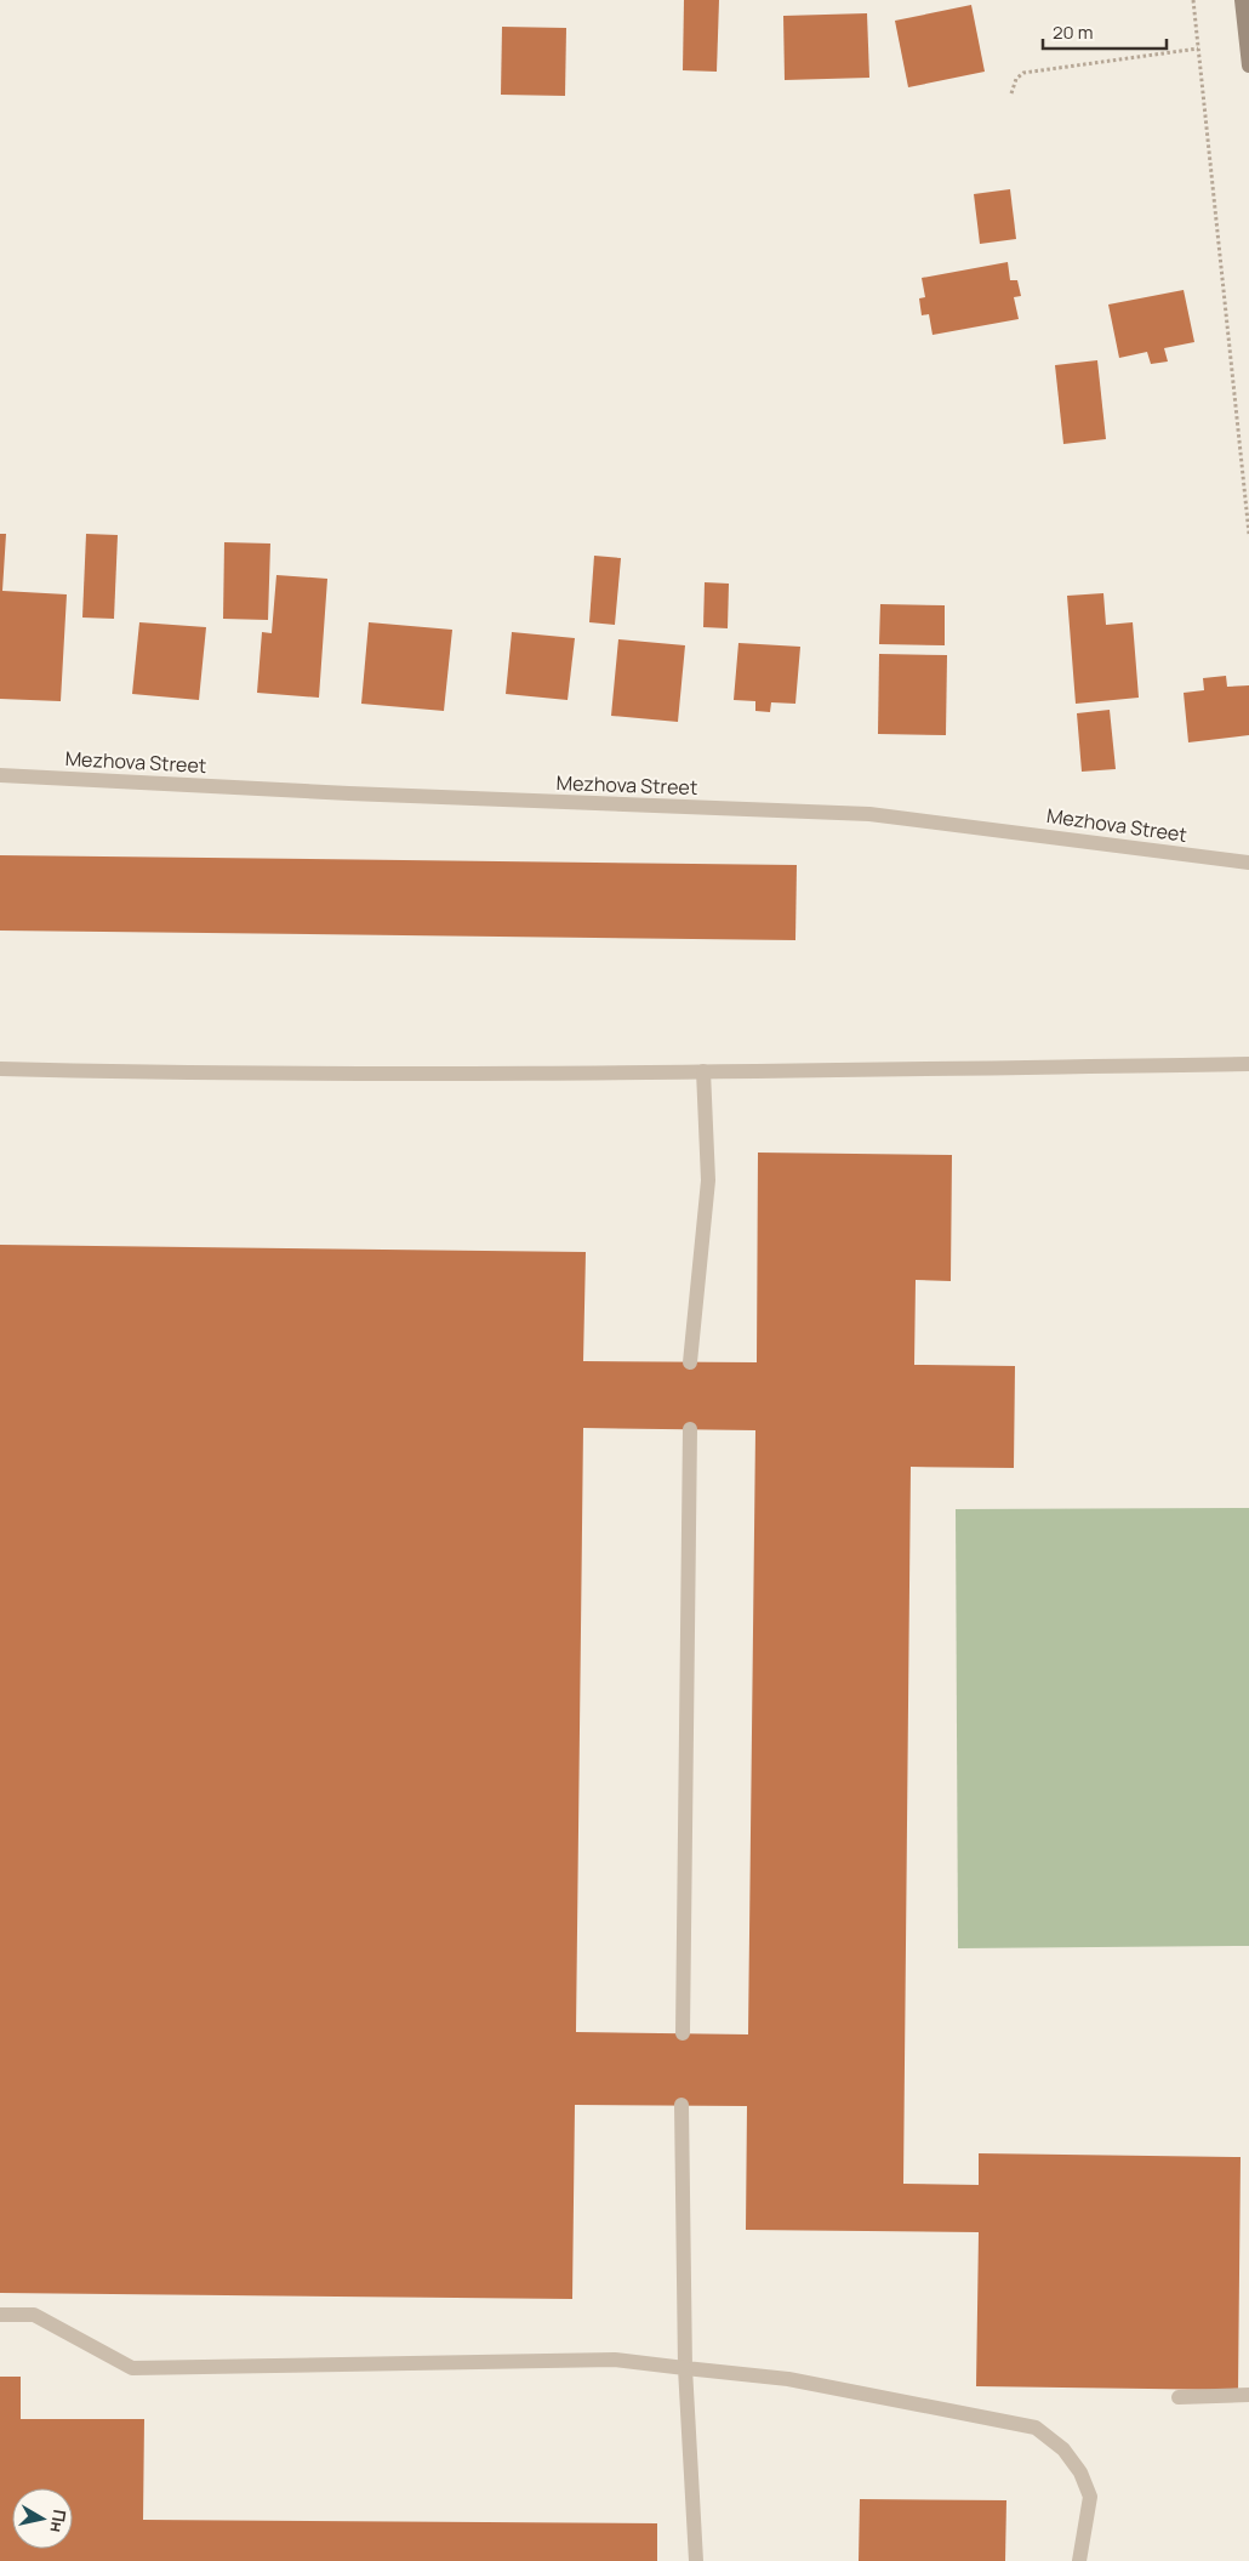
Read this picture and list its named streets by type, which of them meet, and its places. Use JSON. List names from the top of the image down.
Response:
{
  "streets": {
    "street": ["Mezhova Street"]
  },
  "scale_bar": "20 m",
  "north": "right"
}
